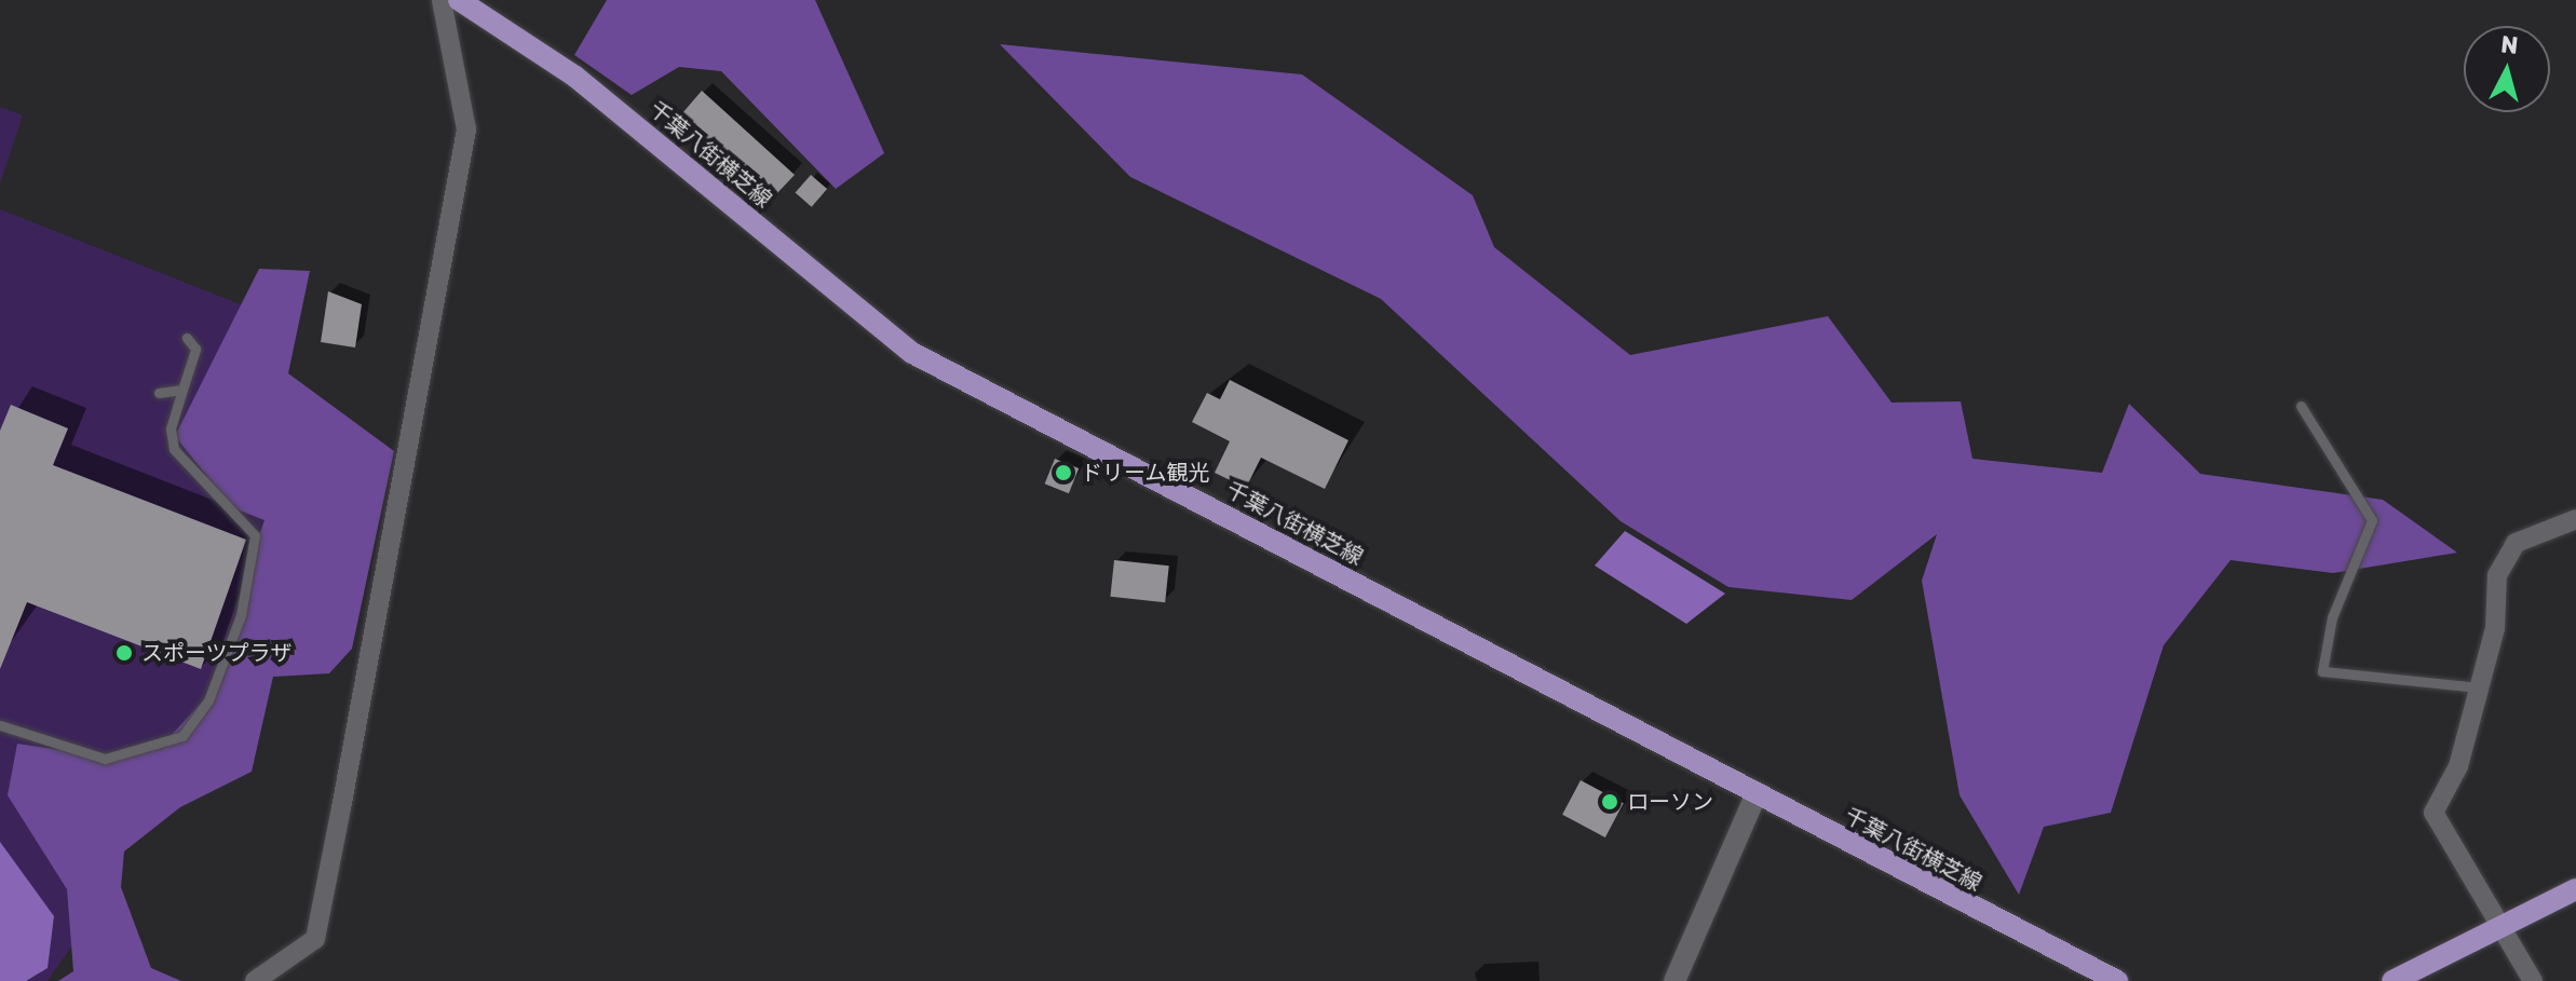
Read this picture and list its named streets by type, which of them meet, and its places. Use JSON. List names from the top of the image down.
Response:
{
  "streets": {
    "main road": ["千葉八街横芝線"]
  },
  "places": ["ドリーム観光", "スポーツプラザ", "ローソン"],
  "north": "top"
}
